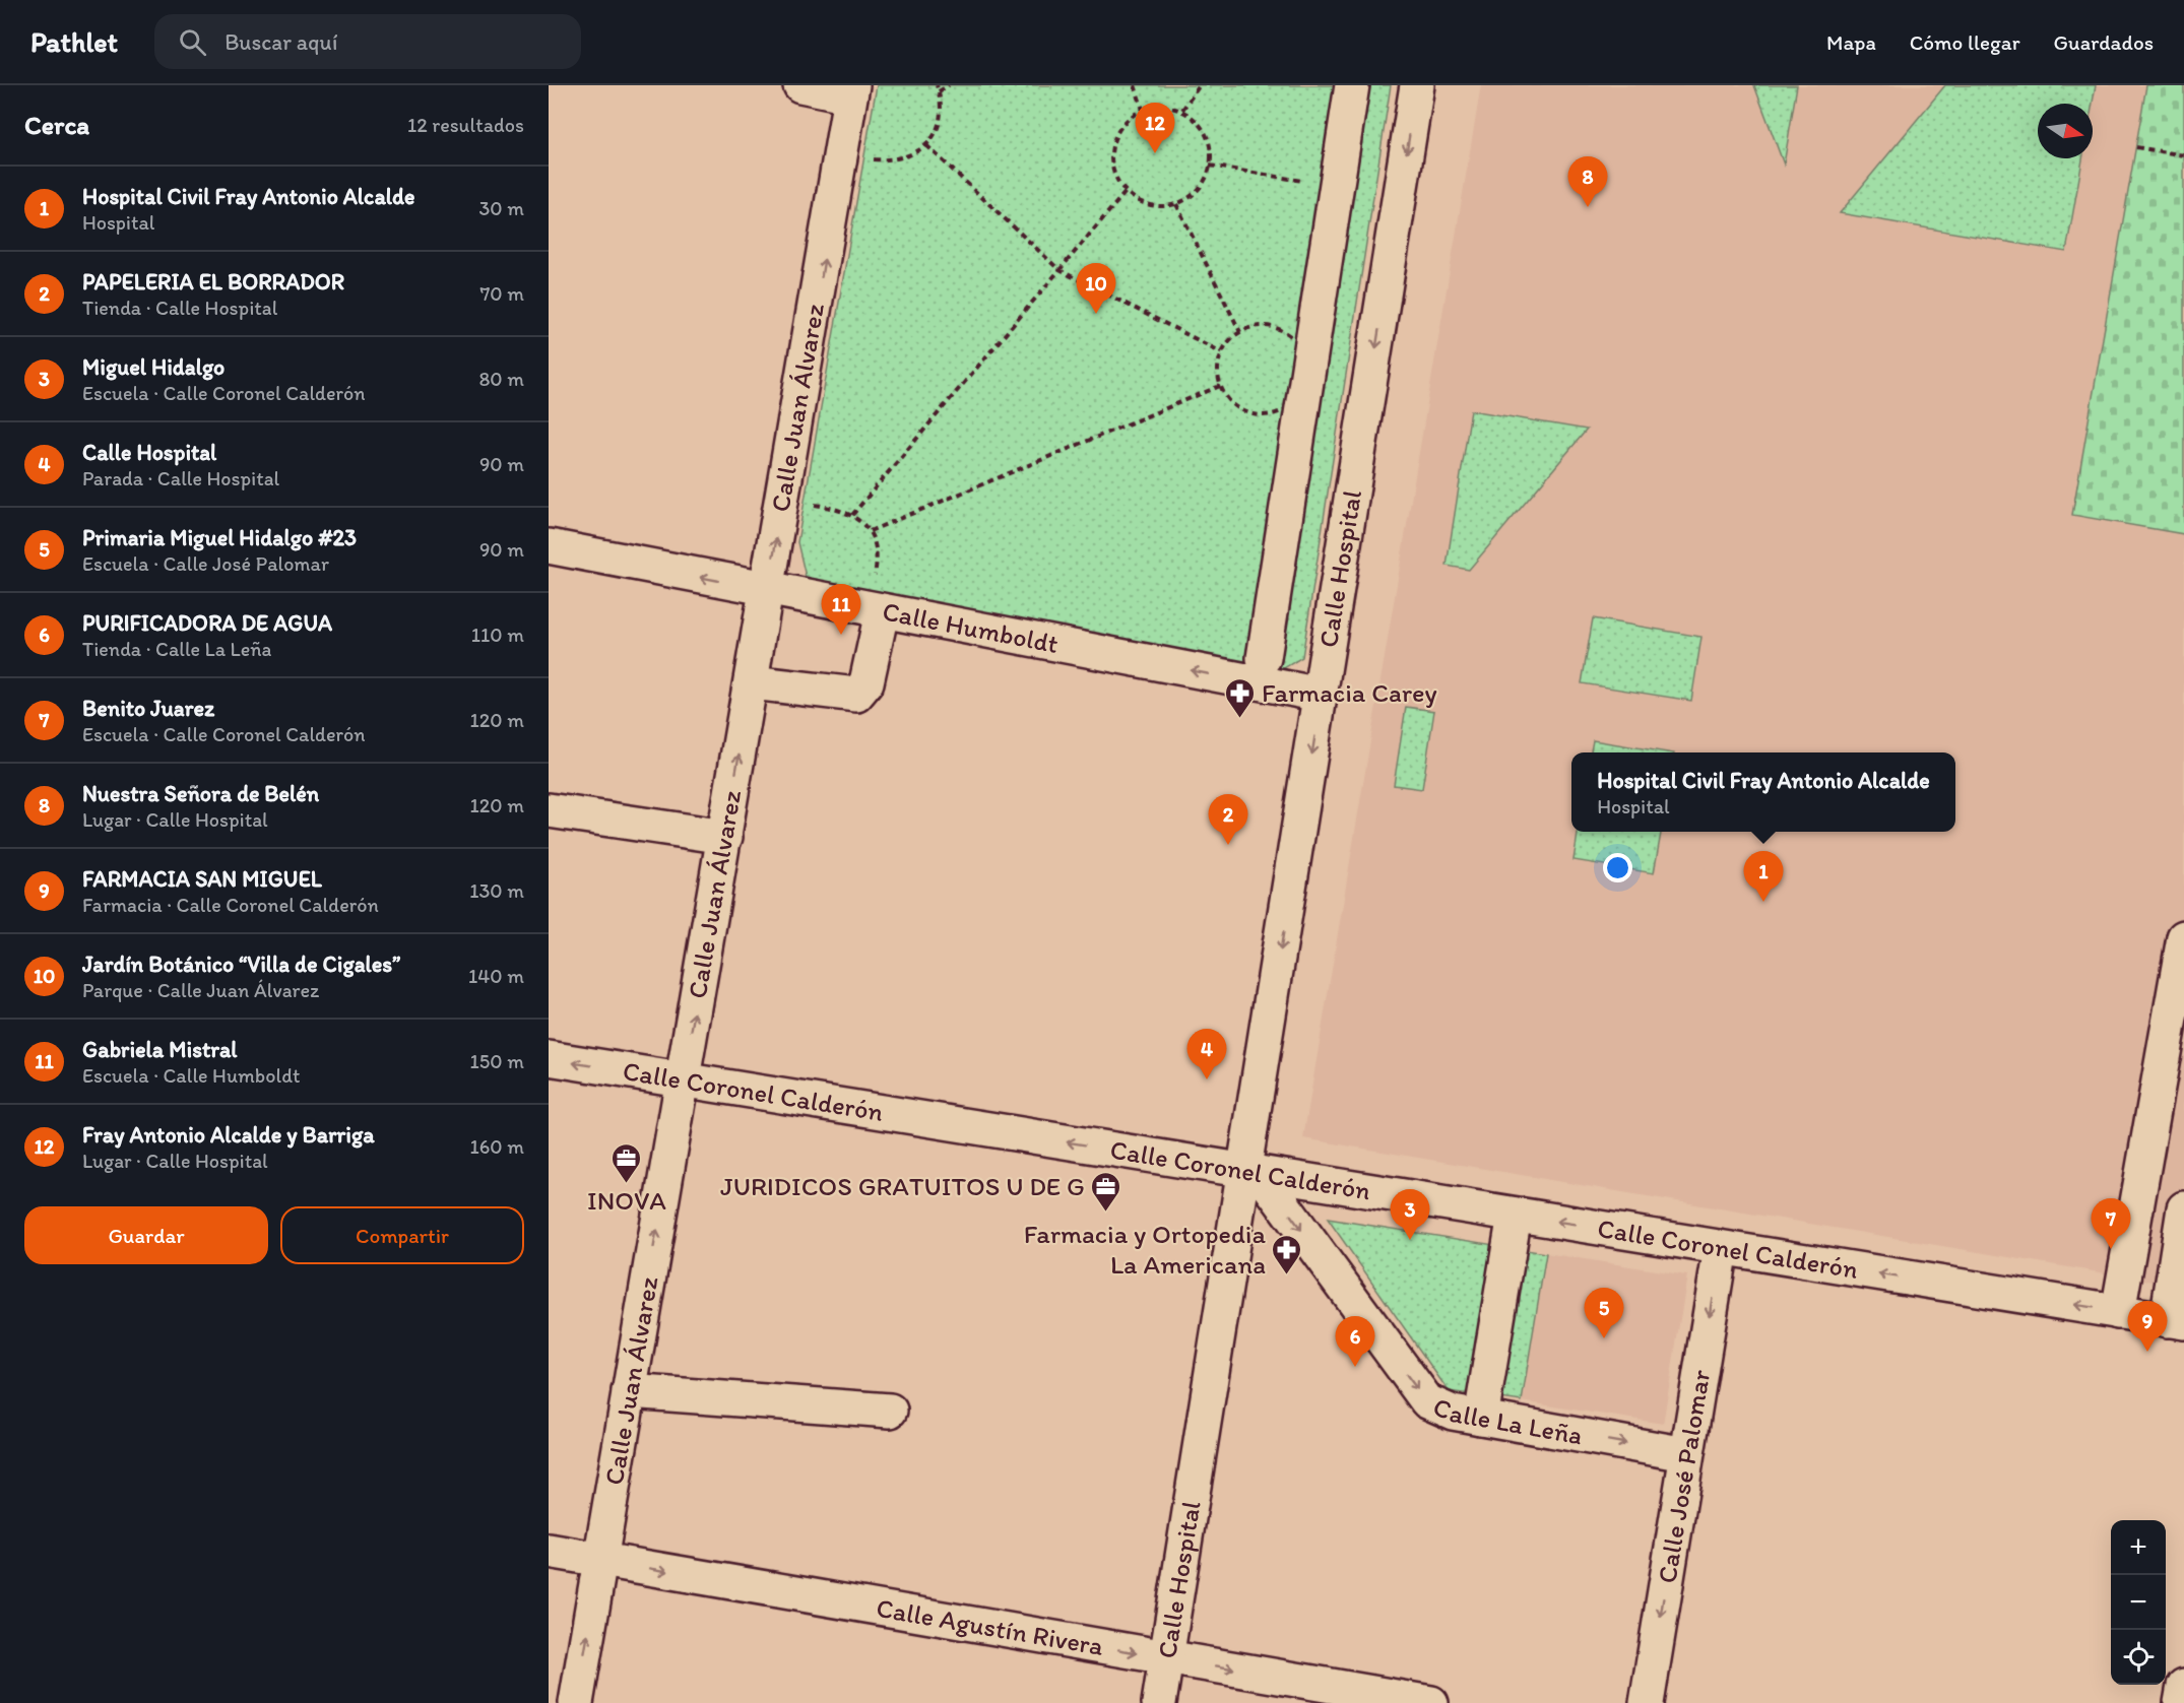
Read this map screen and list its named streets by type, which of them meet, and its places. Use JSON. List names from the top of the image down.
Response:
{
  "streets": {
    "street": [
      "Calle Juan Álvarez",
      "Calle Hospital",
      "Calle Humboldt",
      "Calle Coronel Calderón",
      "Calle La Leña",
      "Calle José Palomar",
      "Calle Agustín Rivera"
    ]
  },
  "crossings": [
    ["Calle Juan Álvarez", "Calle Humboldt"],
    ["Calle Juan Álvarez", "Calle Coronel Calderón"],
    ["Calle Juan Álvarez", "Calle Agustín Rivera"],
    ["Calle Hospital", "Calle Humboldt"],
    ["Calle Hospital", "Calle Coronel Calderón"],
    ["Calle Hospital", "Calle La Leña"],
    ["Calle Hospital", "Calle Agustín Rivera"],
    ["Calle Coronel Calderón", "Calle La Leña"],
    ["Calle Coronel Calderón", "Calle José Palomar"],
    ["Calle La Leña", "Calle José Palomar"]
  ],
  "one_way": [
    "Calle Juan Álvarez",
    "Calle Humboldt",
    "Calle Coronel Calderón",
    "Calle La Leña"
  ],
  "places": {
    "pharmacy": ["Farmacia Carey", "Farmacia y Ortopedia La Americana"],
    "office": ["INOVA", "JURIDICOS GRATUITOS U DE G"]
  },
  "north": "right",
  "page": {
    "header": "Pathlet",
    "search": "Buscar aquí",
    "nav": ["Mapa", "Cómo llegar", "Guardados"],
    "heading": ["Cerca", "12 resultados"],
    "pins": [
      "12",
      "8",
      "10",
      "11",
      "2",
      "1",
      "4",
      "3",
      "7",
      "5",
      "9",
      "6"
    ],
    "list": [
      {
        "mark": "1",
        "name": "Hospital Civil Fray Antonio Alcalde",
        "note": "Hospital",
        "value": "30 m"
      },
      {
        "mark": "2",
        "name": "PAPELERIA EL BORRADOR",
        "note": "Tienda · Calle Hospital",
        "value": "70 m"
      },
      {
        "mark": "3",
        "name": "Miguel Hidalgo",
        "note": "Escuela · Calle Coronel Calderón",
        "value": "80 m"
      },
      {
        "mark": "4",
        "name": "Calle Hospital",
        "note": "Parada · Calle Hospital",
        "value": "90 m"
      },
      {
        "mark": "5",
        "name": "Primaria Miguel Hidalgo #23",
        "note": "Escuela · Calle José Palomar",
        "value": "90 m"
      },
      {
        "mark": "6",
        "name": "PURIFICADORA DE AGUA",
        "note": "Tienda · Calle La Leña",
        "value": "110 m"
      },
      {
        "mark": "7",
        "name": "Benito Juarez",
        "note": "Escuela · Calle Coronel Calderón",
        "value": "120 m"
      },
      {
        "mark": "8",
        "name": "Nuestra Señora de Belén",
        "note": "Lugar · Calle Hospital",
        "value": "120 m"
      },
      {
        "mark": "9",
        "name": "FARMACIA SAN MIGUEL",
        "note": "Farmacia · Calle Coronel Calderón",
        "value": "130 m"
      },
      {
        "mark": "10",
        "name": "Jardín Botánico “Villa de Cigales”",
        "note": "Parque · Calle Juan Álvarez",
        "value": "140 m"
      },
      {
        "mark": "11",
        "name": "Gabriela Mistral",
        "note": "Escuela · Calle Humboldt",
        "value": "150 m"
      },
      {
        "mark": "12",
        "name": "Fray Antonio Alcalde y Barriga",
        "note": "Lugar · Calle Hospital",
        "value": "160 m"
      }
    ],
    "popup": ["Hospital Civil Fray Antonio Alcalde", "Hospital"],
    "buttons": ["Guardar", "Compartir"],
    "map_buttons": ["+", "−"]
  }
}
